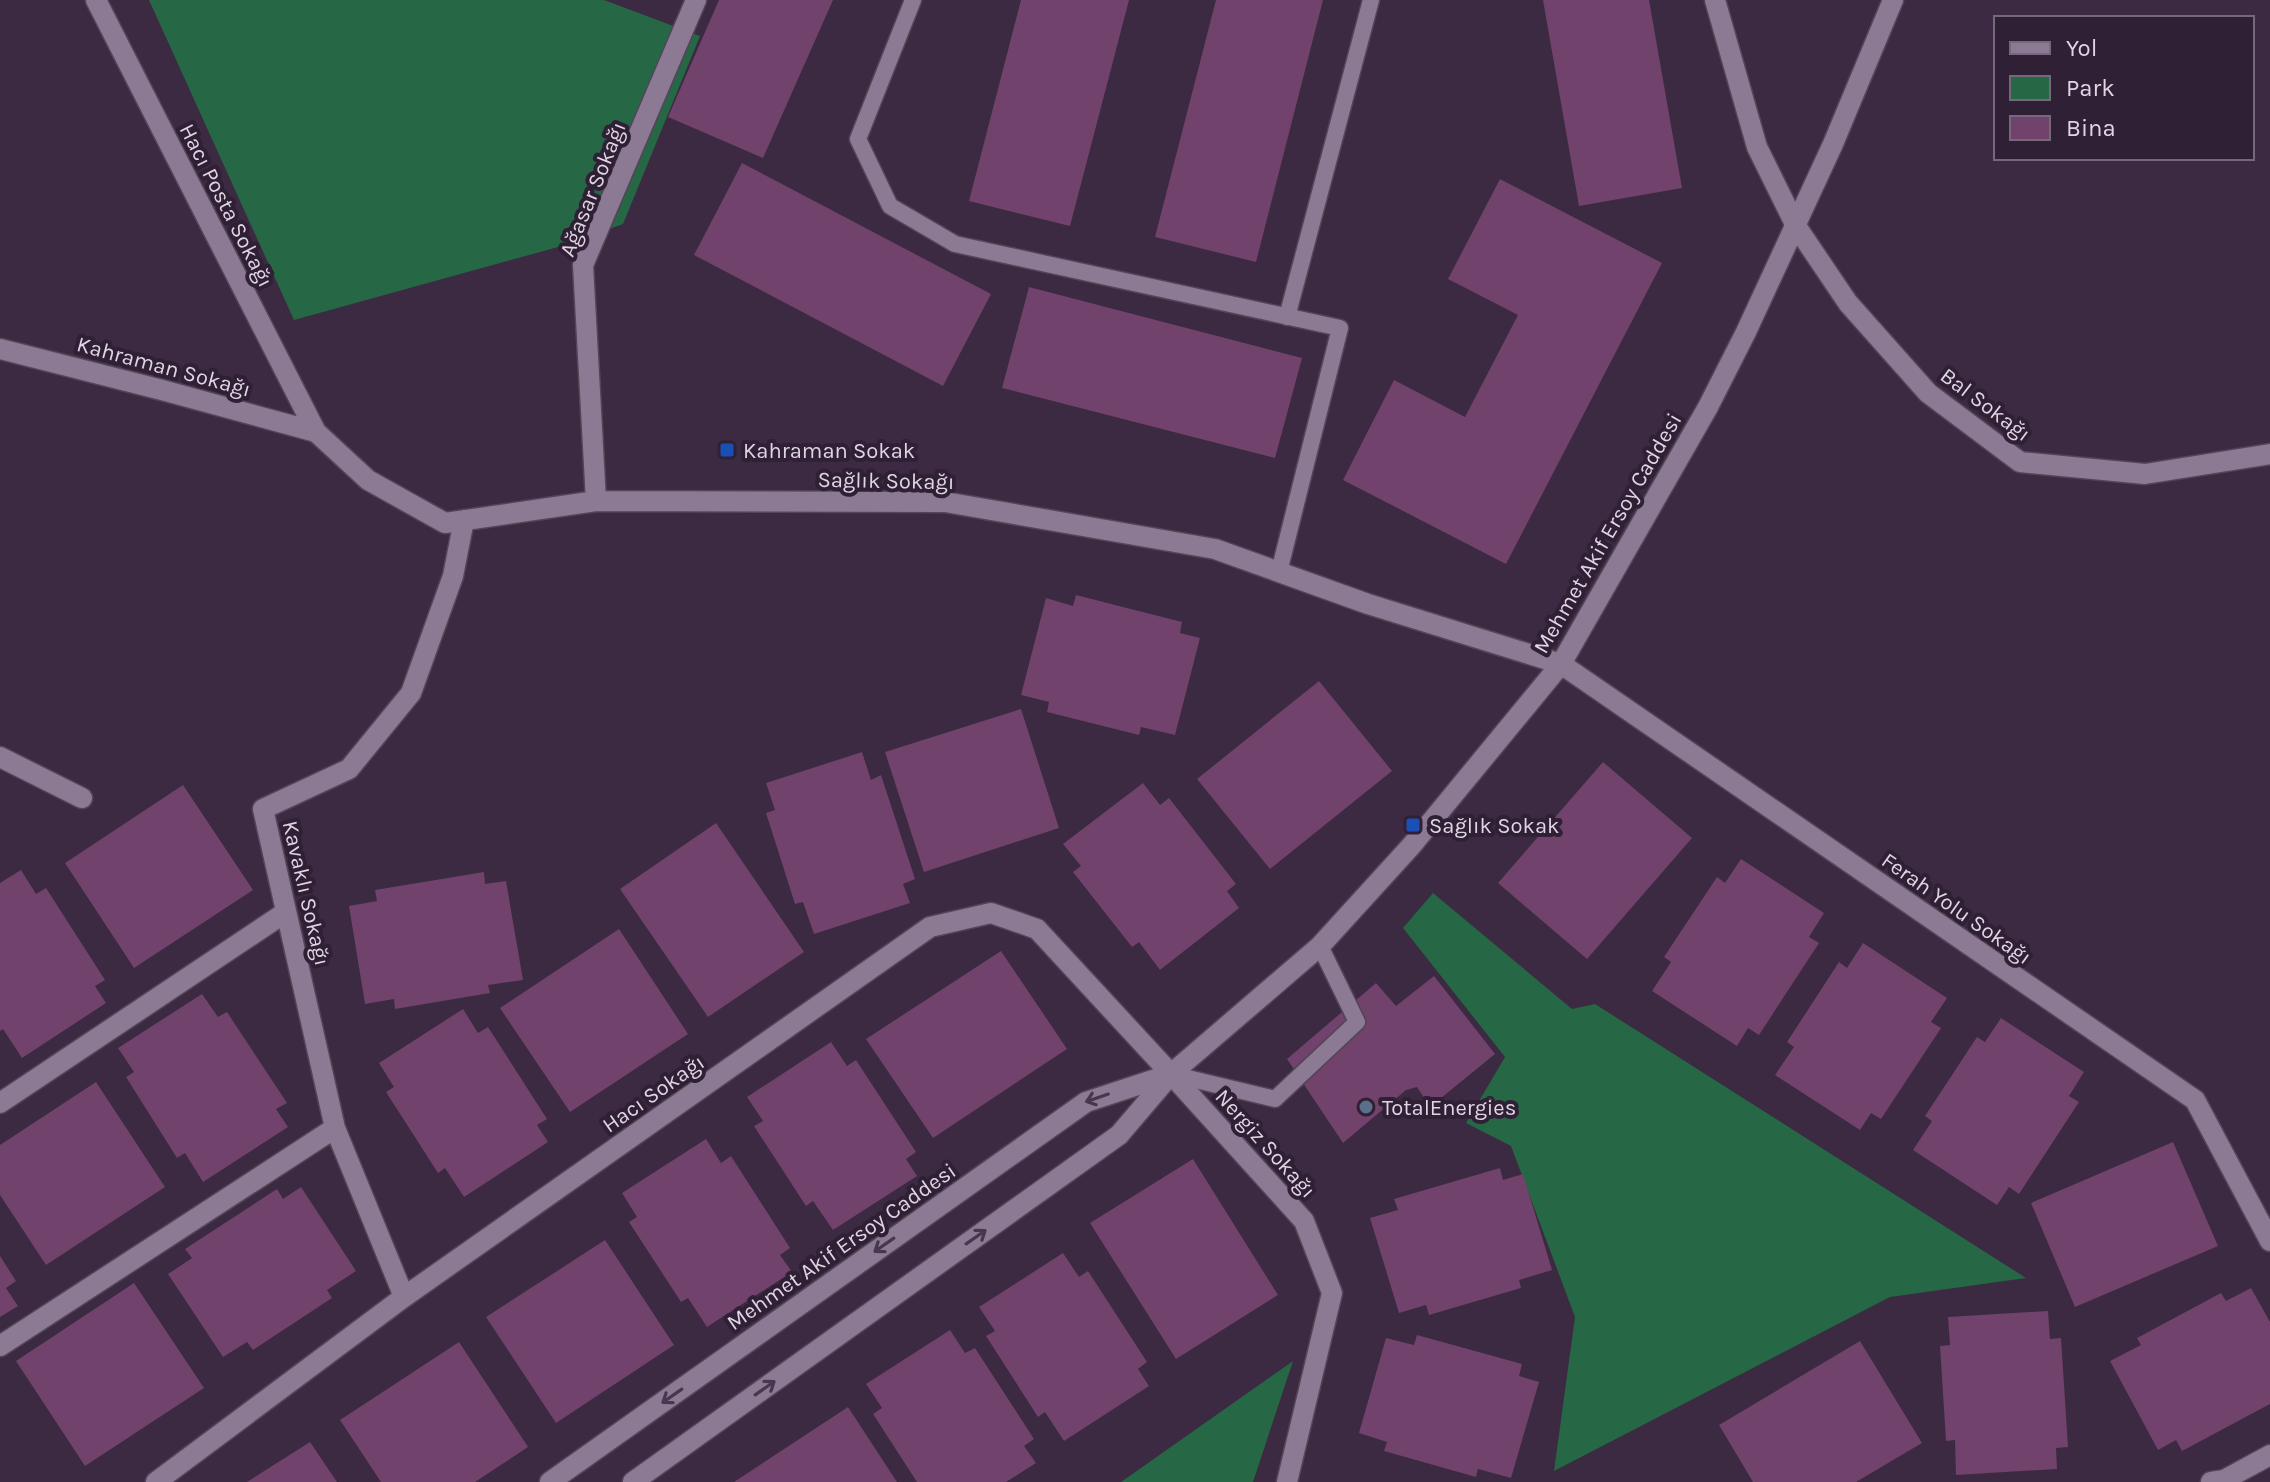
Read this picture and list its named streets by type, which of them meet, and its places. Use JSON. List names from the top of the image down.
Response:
{
  "streets": {
    "street": [
      "Ağasar Sokağı",
      "Hacı Posta Sokağı",
      "Kahraman Sokağı",
      "Bal Sokağı",
      "Sağlık Sokağı",
      "Mehmet Akif Ersoy Caddesi",
      "Kavaklı Sokağı",
      "Ferah Yolu Sokağı",
      "Hacı Sokağı",
      "Nergiz Sokağı"
    ]
  },
  "crossings": [
    ["Ağasar Sokağı", "Sağlık Sokağı"],
    ["Hacı Posta Sokağı", "Kahraman Sokağı"],
    ["Hacı Posta Sokağı", "Sağlık Sokağı"],
    ["Kahraman Sokağı", "Sağlık Sokağı"],
    ["Bal Sokağı", "Mehmet Akif Ersoy Caddesi"],
    ["Sağlık Sokağı", "Mehmet Akif Ersoy Caddesi"],
    ["Sağlık Sokağı", "Kavaklı Sokağı"],
    ["Sağlık Sokağı", "Ferah Yolu Sokağı"],
    ["Mehmet Akif Ersoy Caddesi", "Ferah Yolu Sokağı"],
    ["Mehmet Akif Ersoy Caddesi", "Hacı Sokağı"],
    ["Mehmet Akif Ersoy Caddesi", "Nergiz Sokağı"],
    ["Kavaklı Sokağı", "Hacı Sokağı"],
    ["Hacı Sokağı", "Nergiz Sokağı"]
  ],
  "places": {
    "transit": ["Kahraman Sokak", "Sağlık Sokak"],
    "other": ["TotalEnergies"]
  },
  "legend": ["Yol", "Park", "Bina"]
}
